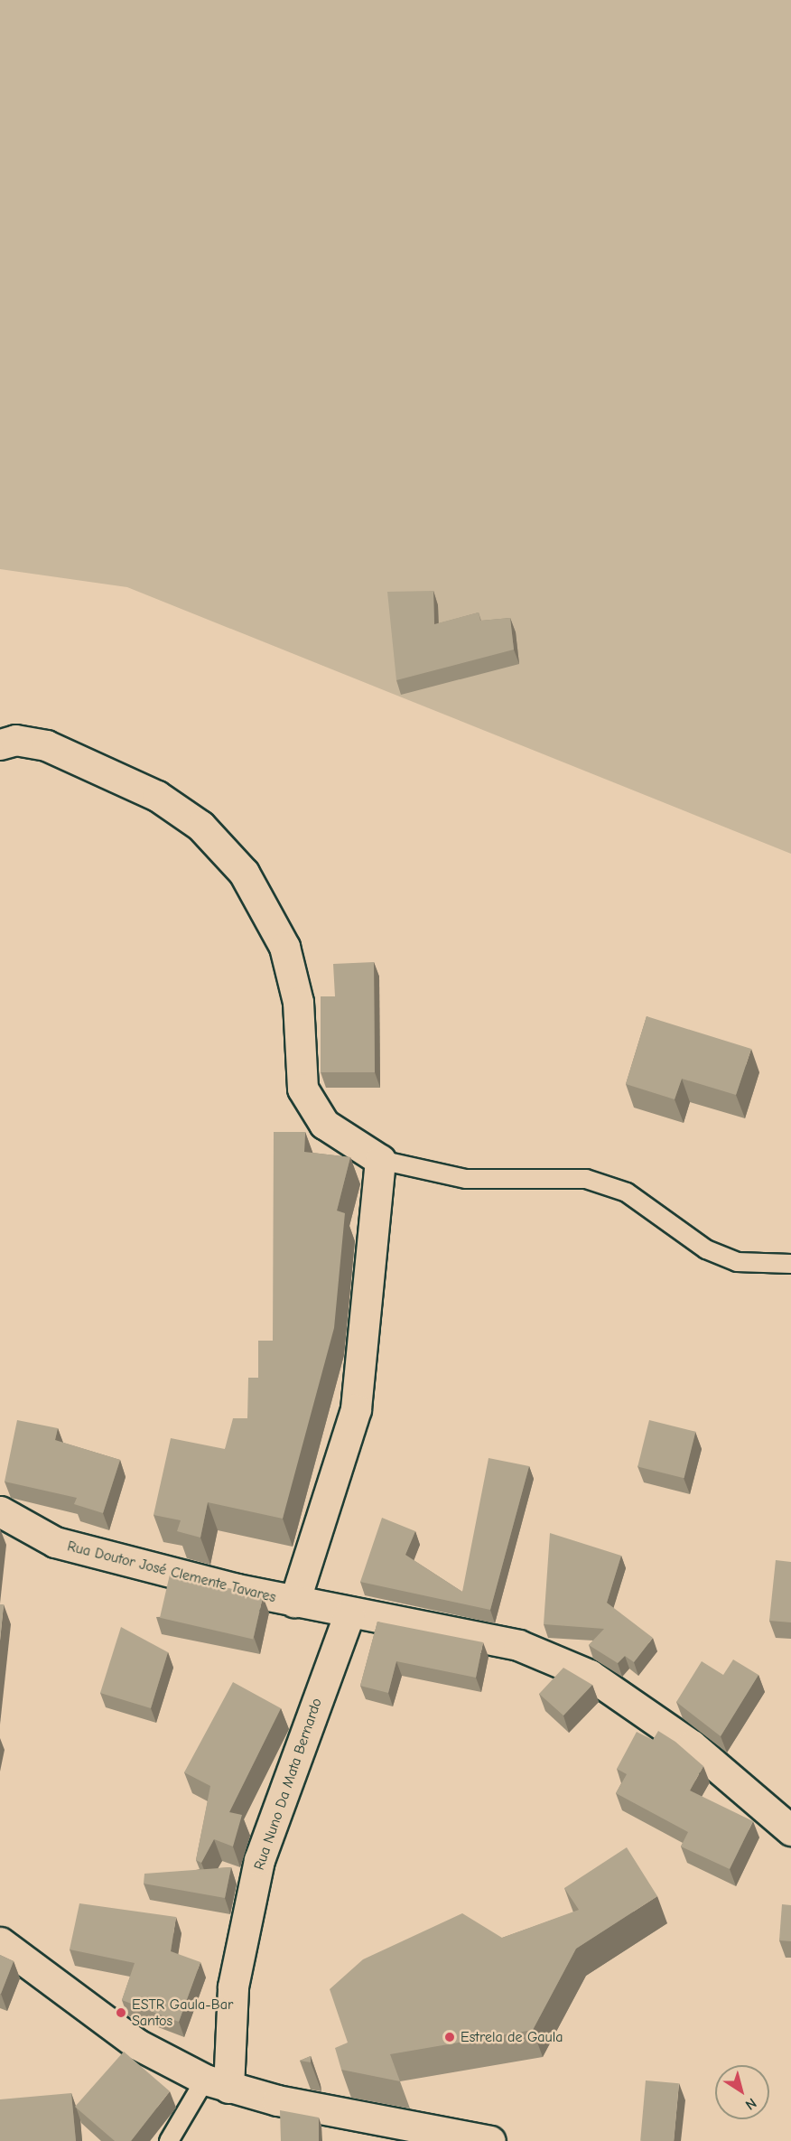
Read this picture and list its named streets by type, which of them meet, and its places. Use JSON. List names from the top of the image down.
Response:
{
  "streets": {
    "street": ["Rua Doutor José Clemente Tavares", "Rua Nuno Da Mata Bernardo"]
  },
  "crossings": [
    ["Rua Doutor José Clemente Tavares", "Rua Nuno Da Mata Bernardo"]
  ],
  "places": ["ESTR Gaula-Bar Santos", "Estrela de Gaula"],
  "north": "bottom right"
}
